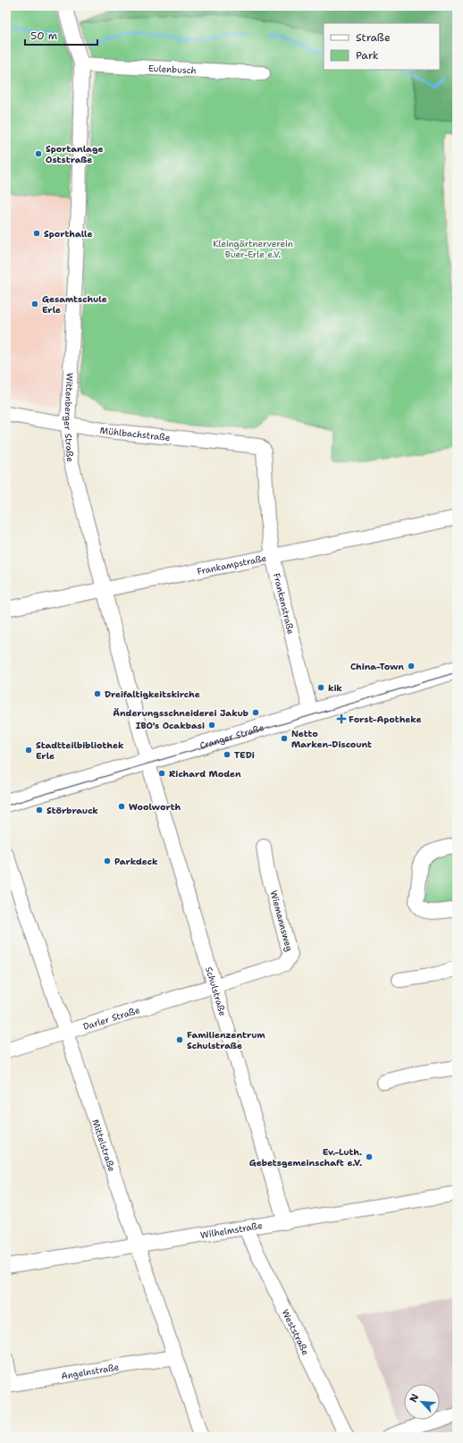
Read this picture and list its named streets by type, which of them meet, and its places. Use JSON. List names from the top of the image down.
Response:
{
  "streets": {
    "main road": ["Cranger Straße"],
    "street": [
      "Eulenbusch",
      "Wittenberger Straße",
      "Mühlbachstraße",
      "Frankampstraße",
      "Frankenstraße",
      "Wiemannsweg",
      "Schulstraße",
      "Darler Straße",
      "Mittelstraße",
      "Wilhelmstraße",
      "Weststraße",
      "Angelnstraße"
    ]
  },
  "crossings": [
    ["Eulenbusch", "Wittenberger Straße"],
    ["Wittenberger Straße", "Mühlbachstraße"],
    ["Wittenberger Straße", "Frankampstraße"],
    ["Wittenberger Straße", "Cranger Straße"],
    ["Wittenberger Straße", "Schulstraße"],
    ["Mühlbachstraße", "Frankenstraße"],
    ["Frankampstraße", "Frankenstraße"],
    ["Frankenstraße", "Cranger Straße"],
    ["Cranger Straße", "Schulstraße"],
    ["Wiemannsweg", "Schulstraße"],
    ["Wiemannsweg", "Darler Straße"],
    ["Schulstraße", "Darler Straße"],
    ["Schulstraße", "Wilhelmstraße"],
    ["Darler Straße", "Mittelstraße"],
    ["Mittelstraße", "Wilhelmstraße"],
    ["Mittelstraße", "Angelnstraße"],
    ["Wilhelmstraße", "Weststraße"]
  ],
  "parks": ["Kleingärtnerverein Buer-Erle e.V."],
  "places": {
    "other": [
      "Sportanlage Oststraße",
      "Sporthalle",
      "Gesamtschule Erle",
      "China-Town",
      "kik",
      "Dreifaltigkeitskirche",
      "Änderungsschneiderei Jakub",
      "IBO's Ocakbasi",
      "Netto Marken-Discount",
      "Stadtteilbibliothek Erle",
      "TEDi",
      "Richard Moden",
      "Woolworth",
      "Störbrauck",
      "Parkdeck",
      "Familienzentrum Schulstraße",
      "Ev.-Luth. Gebetsgemeinschaft e.V."
    ],
    "health": ["Forst-Apotheke"]
  },
  "legend": ["Straße", "Park"],
  "scale_bar": "50 m",
  "north": "top left"
}
